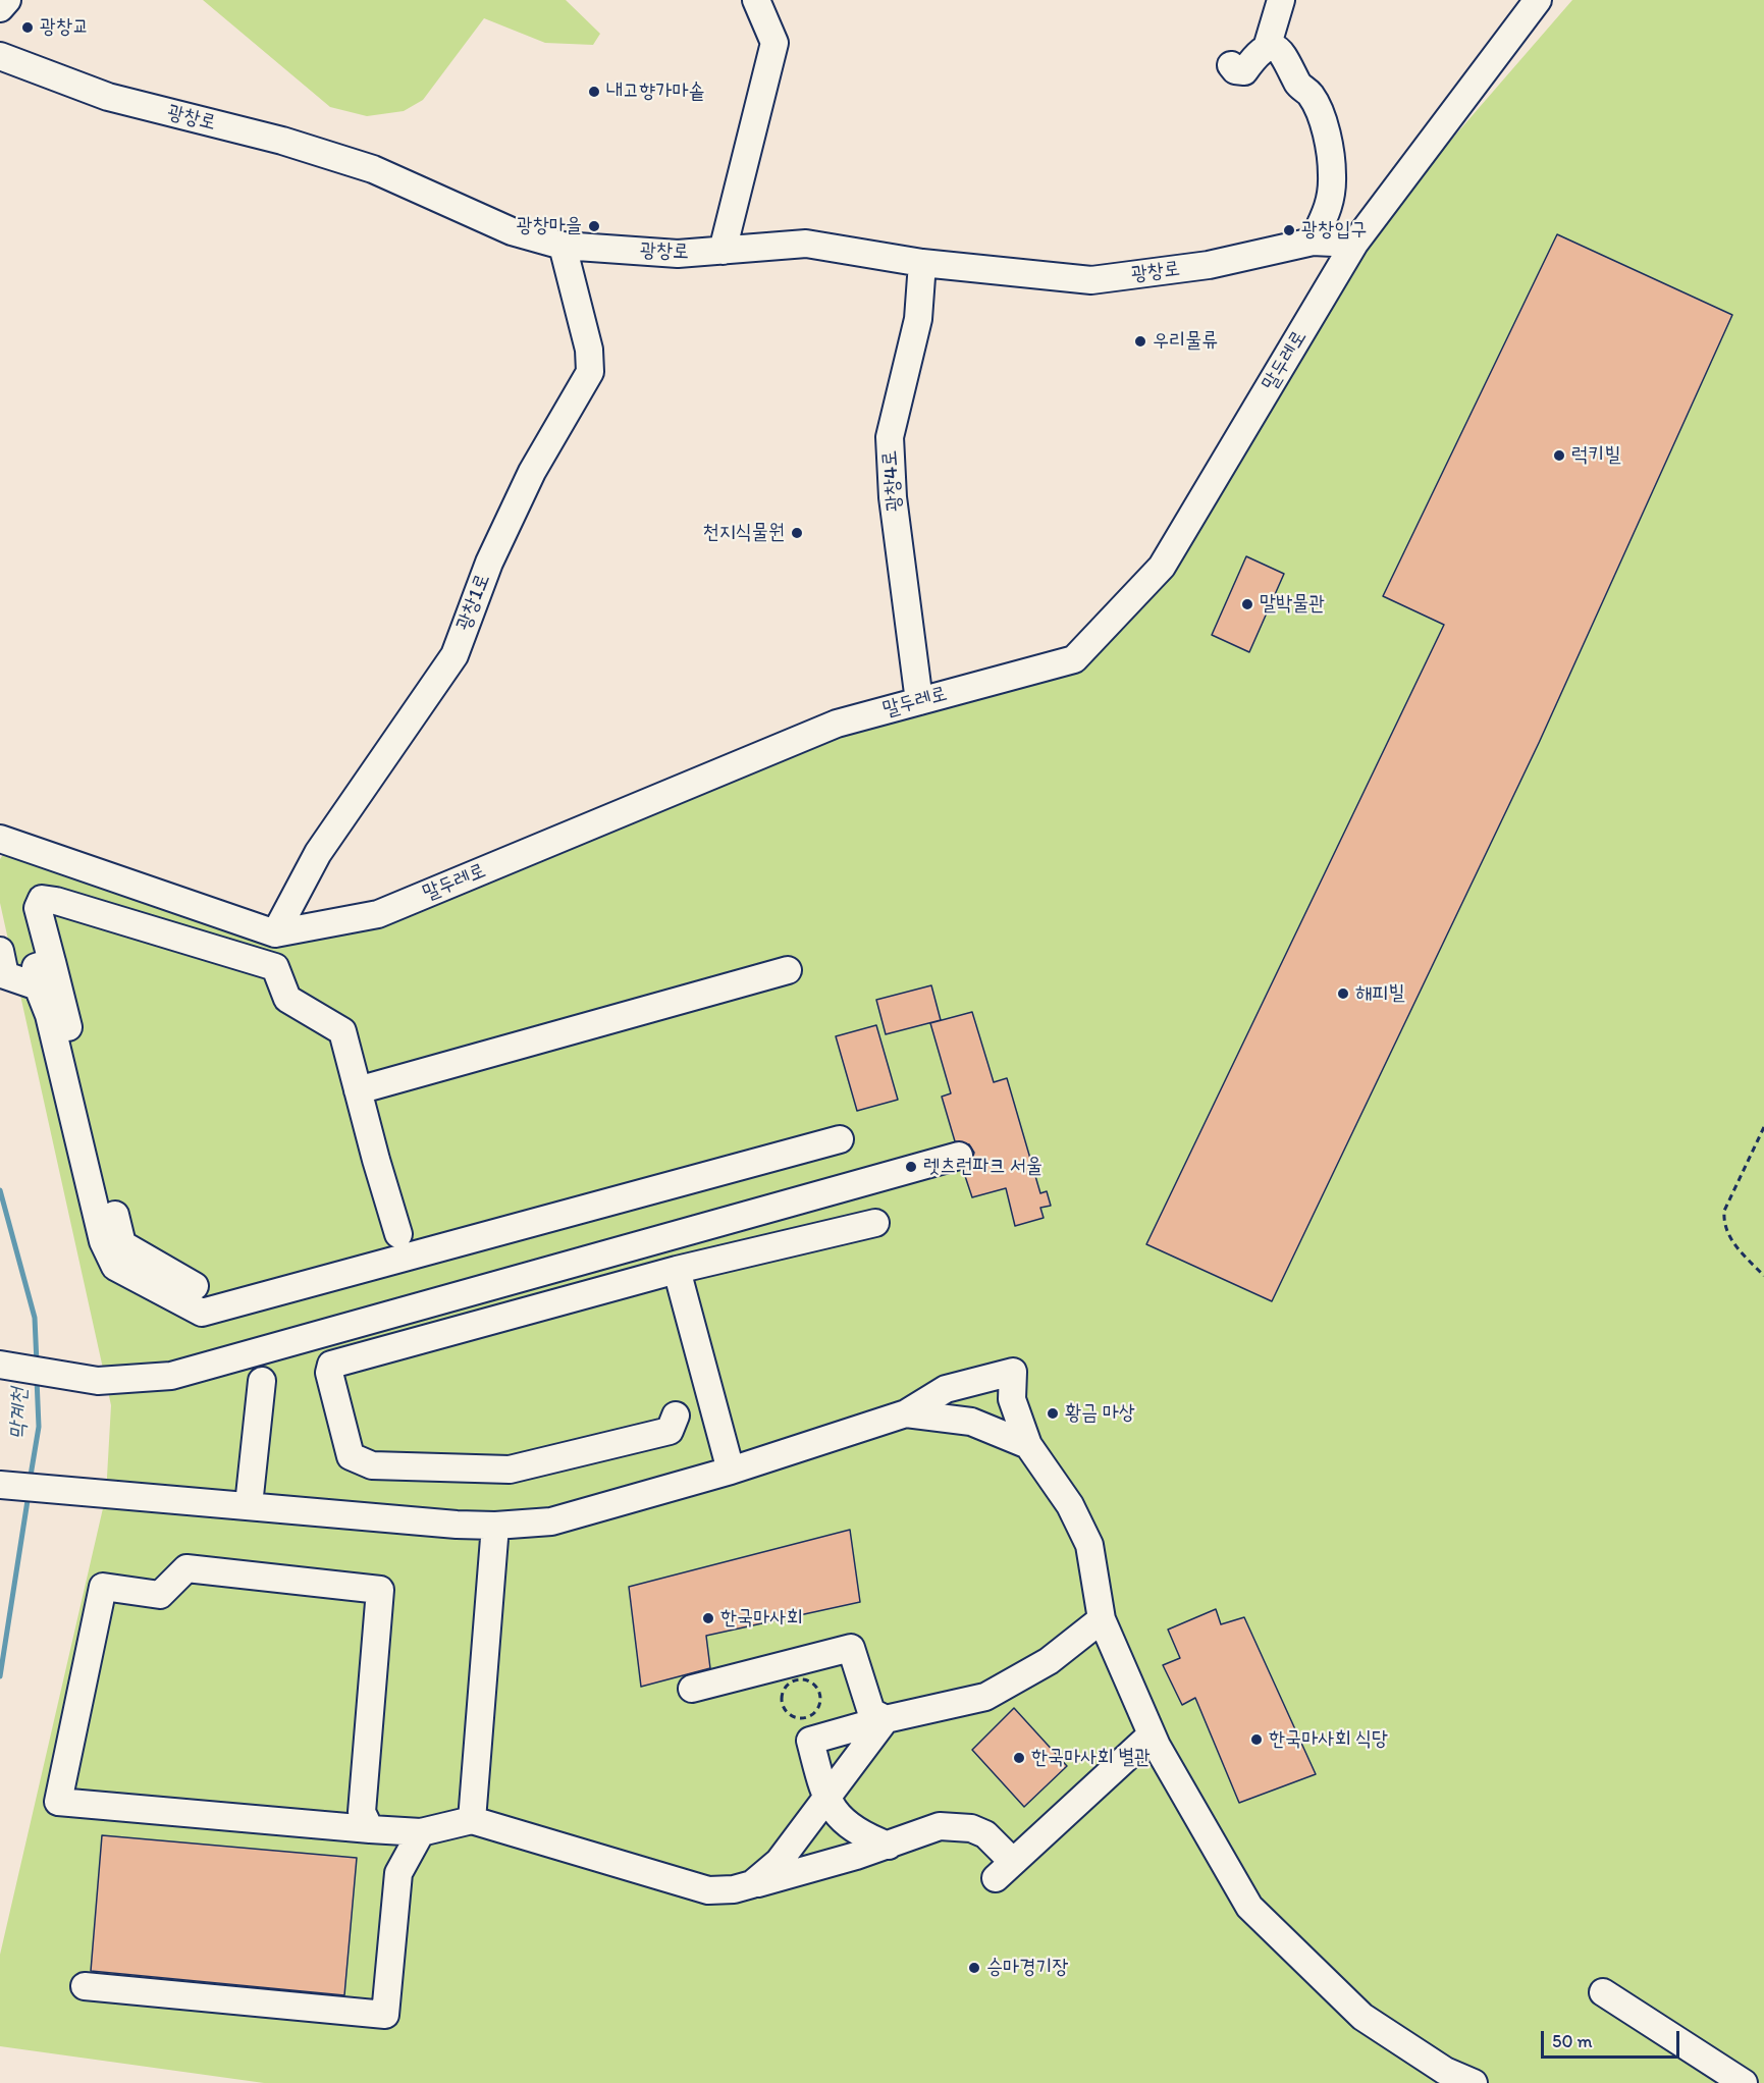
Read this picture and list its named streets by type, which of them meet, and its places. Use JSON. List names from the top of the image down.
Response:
{
  "streets": {
    "street": [
      "광창로",
      "말두레로",
      "광창4로",
      "광창1로"
    ]
  },
  "crossings": [
    ["광창로", "말두레로"],
    ["광창로", "광창4로"],
    ["광창로", "광창1로"],
    ["말두레로", "광창4로"],
    ["말두레로", "광창1로"]
  ],
  "water": ["막계천"],
  "places": [
    "광창교",
    "내고향가마솥",
    "광창마을",
    "광창입구",
    "우리물류",
    "럭키빌",
    "천지식물원",
    "말박물관",
    "해피빌",
    "렛츠런파크 서울",
    "황금 마상",
    "한국마사회",
    "한국마사회 식당",
    "한국마사회 별관",
    "승마경기장"
  ],
  "scale_bar": "50 m"
}
